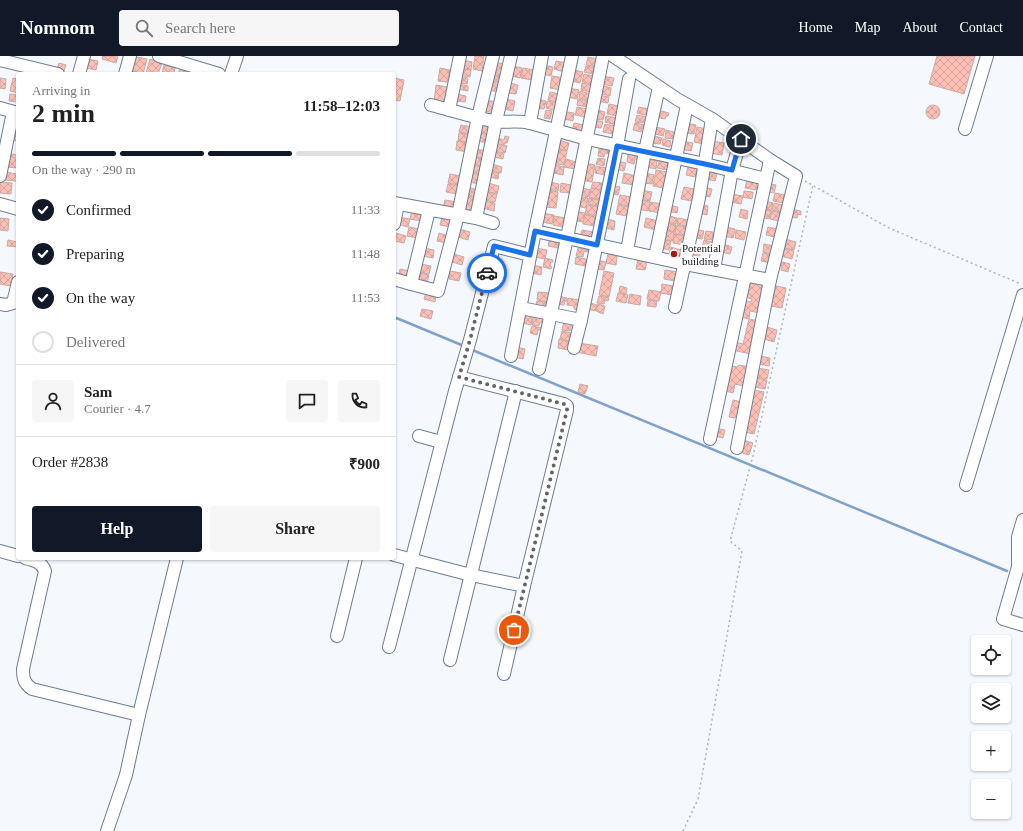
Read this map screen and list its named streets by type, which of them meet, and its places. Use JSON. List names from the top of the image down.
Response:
{
  "places": ["Potential building"],
  "page": {
    "header": "Nomnom",
    "search": "Search here",
    "nav": [
      "Home",
      "Map",
      "About",
      "Contact"
    ],
    "heading": ["2 min", "Arriving in", "11:58–12:03"],
    "panel": [
      "Sam",
      "Courier · 4.7",
      "Order #2838",
      "₹900"
    ],
    "bar": "On the way · 290 m",
    "list": [
      ["Confirmed", "11:33"],
      ["Preparing", "11:48"],
      ["On the way", "11:53"],
      "Delivered"
    ],
    "buttons": ["Help", "Share"],
    "map_buttons": ["+", "−"]
  }
}
